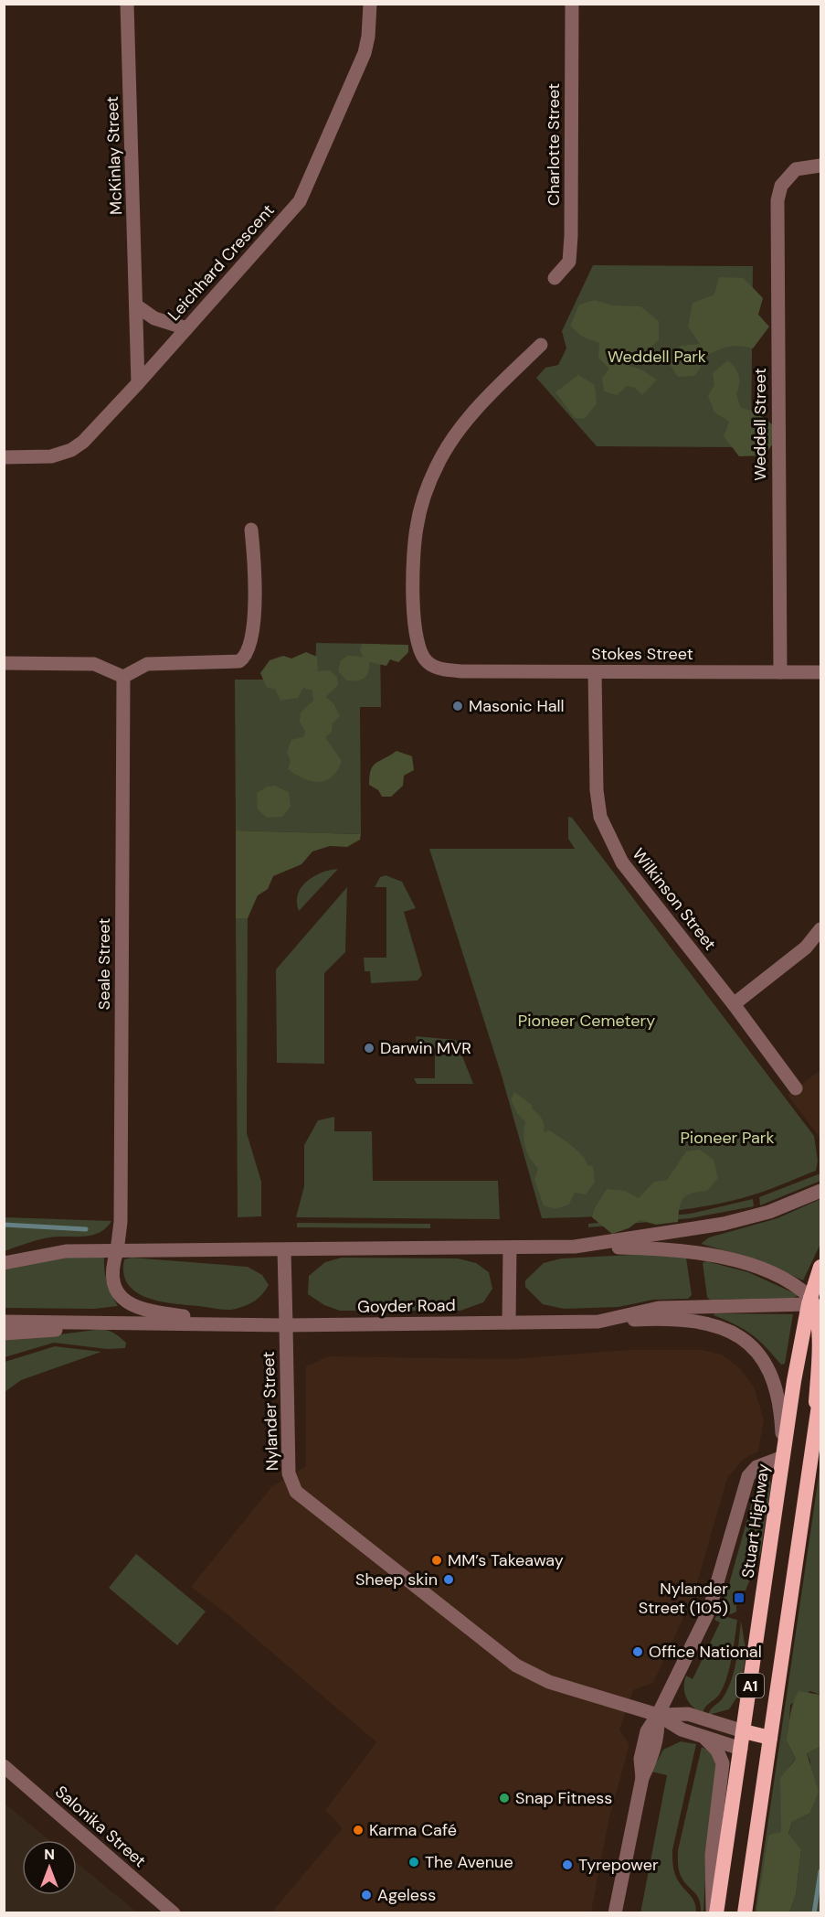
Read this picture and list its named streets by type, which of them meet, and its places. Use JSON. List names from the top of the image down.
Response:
{
  "streets": {
    "highway": ["Nylander Street", "Stuart Highway", "A1"],
    "street": [
      "Charlotte Street",
      "McKinlay Street",
      "Leichhard Crescent",
      "Weddell Street",
      "Stokes Street",
      "Wilkinson Street",
      "Seale Street",
      "Goyder Road",
      "Salonika Street"
    ]
  },
  "crossings": [
    ["McKinlay Street", "Leichhard Crescent"],
    ["Weddell Street", "Stokes Street"],
    ["Stokes Street", "Wilkinson Street"],
    ["Seale Street", "Goyder Road"],
    ["Goyder Road", "Nylander Street"],
    ["Goyder Road", "Stuart Highway"],
    ["Nylander Street", "Stuart Highway"],
    ["Nylander Street", "A1"]
  ],
  "parks": ["Weddell Park", "Pioneer Cemetery", "Pioneer Park"],
  "places": {
    "other": [
      "Masonic Hall",
      "Darwin MVR",
      "MM’s Takeaway",
      "Sheep skin",
      "Office National",
      "Snap Fitness",
      "Karma Café",
      "The Avenue",
      "Tyrepower",
      "Ageless"
    ],
    "transit": ["Nylander Street (105)"]
  },
  "north": "top"
}
